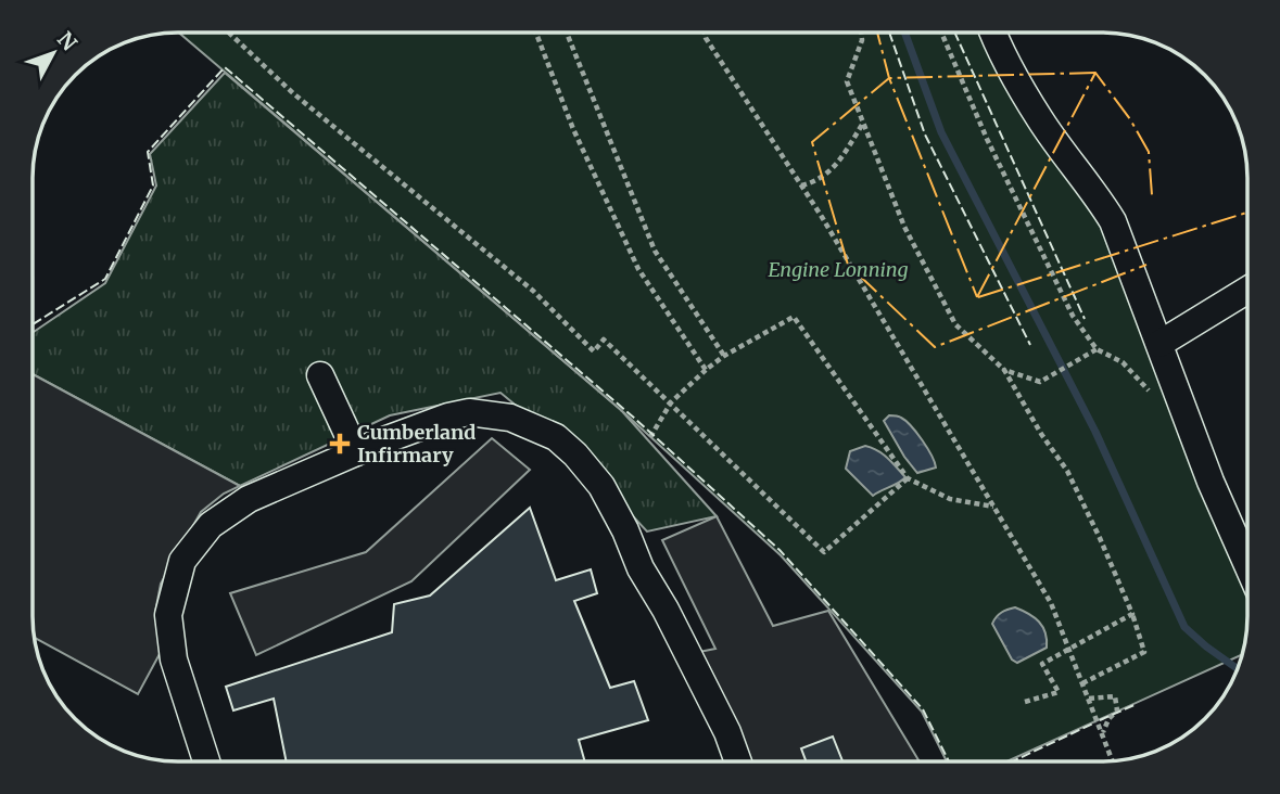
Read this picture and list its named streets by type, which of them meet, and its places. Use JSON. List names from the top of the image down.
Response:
{
  "parks": ["Engine Lonning"],
  "places": {
    "health": ["Cumberland Infirmary"]
  },
  "north": "top right"
}
